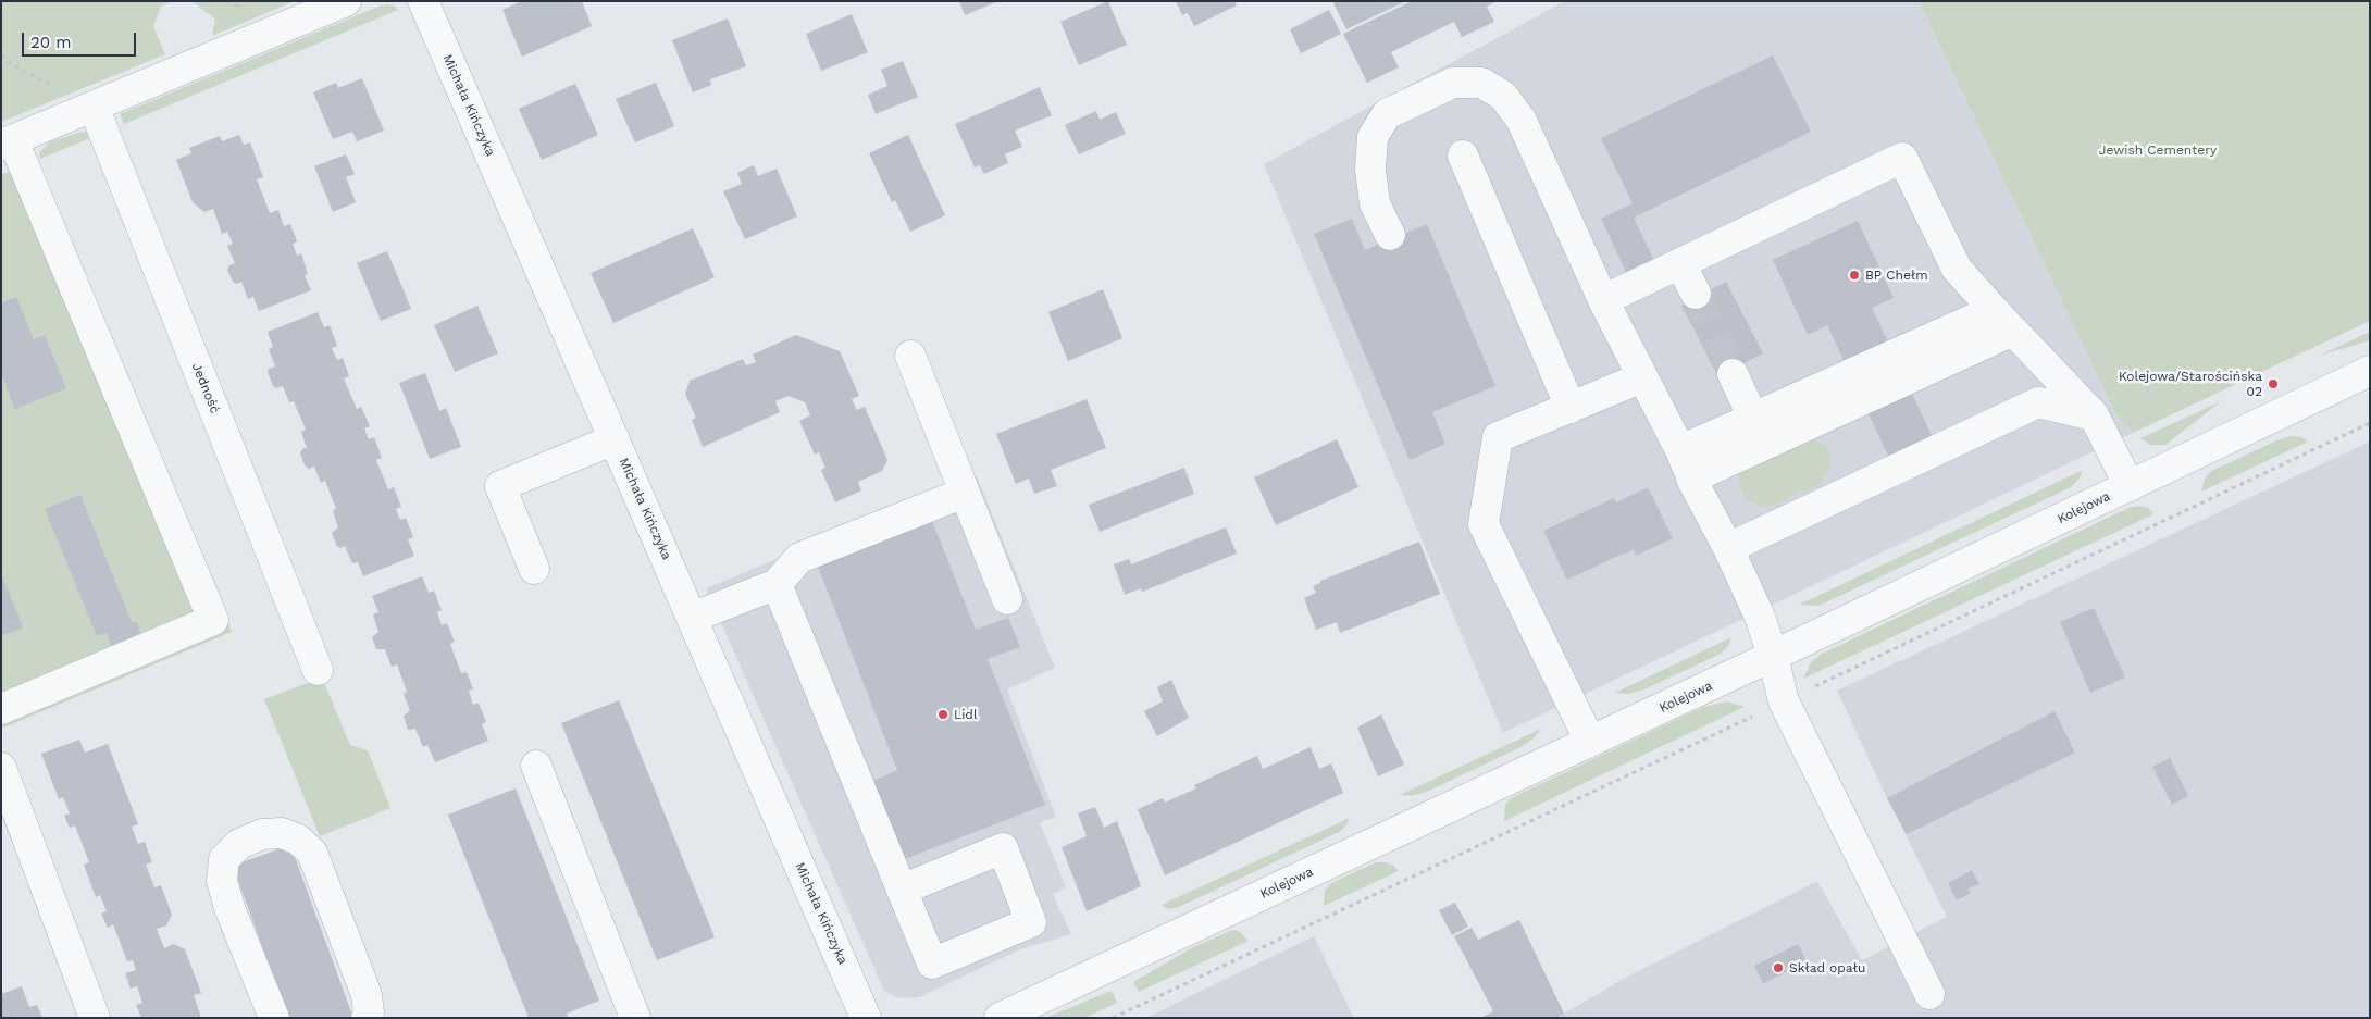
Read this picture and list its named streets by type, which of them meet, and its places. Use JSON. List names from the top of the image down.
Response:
{
  "streets": {
    "street": ["Michała Kińczyka", "Jedność", "Kolejowa"]
  },
  "parks": ["Jewish Cementery"],
  "places": [
    "BP Chełm",
    "Kolejowa/Starościńska 02",
    "Lidl",
    "Skład opału"
  ],
  "scale_bar": "20 m"
}
